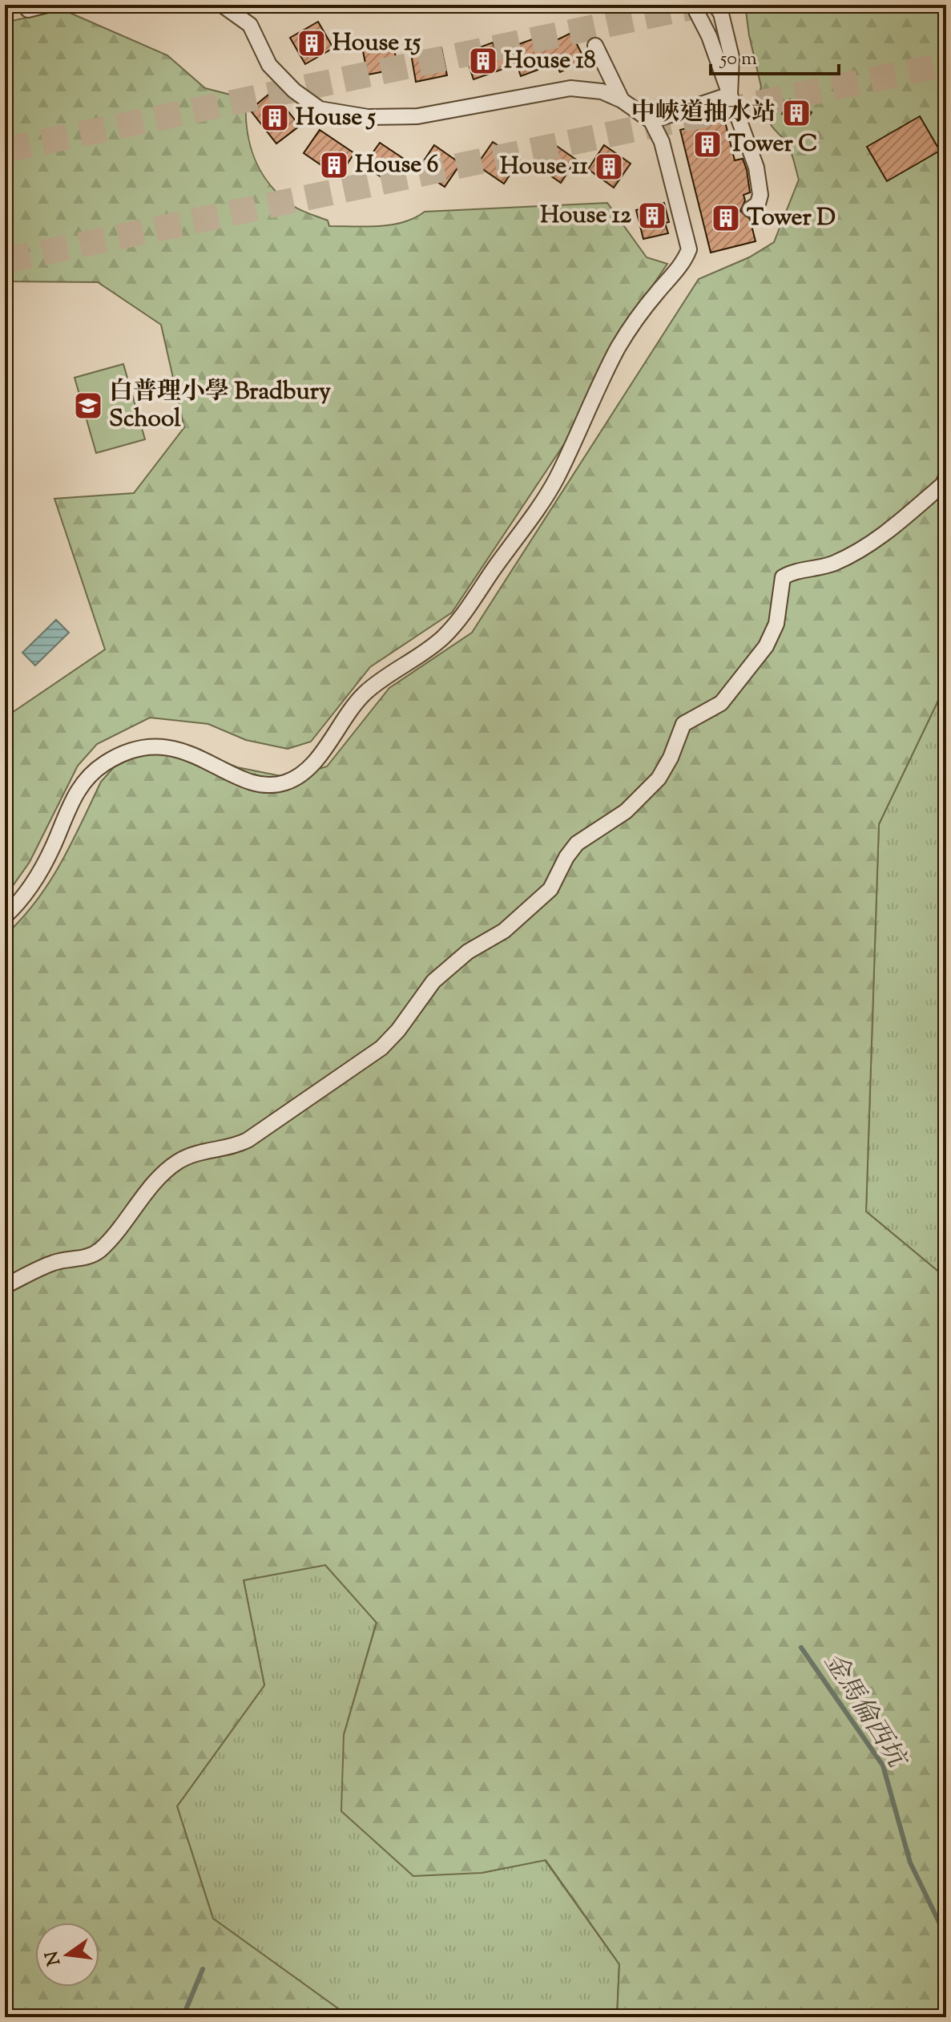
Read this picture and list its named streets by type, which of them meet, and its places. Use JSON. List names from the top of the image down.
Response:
{
  "water": ["金馬倫西坑"],
  "places": {
    "building": [
      "House 15",
      "House 18",
      "中峽道抽水站",
      "House 5",
      "Tower C",
      "House 6",
      "House 11",
      "House 12",
      "Tower D"
    ],
    "school or university": ["白普理小學 Bradbury School"]
  },
  "scale_bar": "50 m",
  "north": "left"
}
